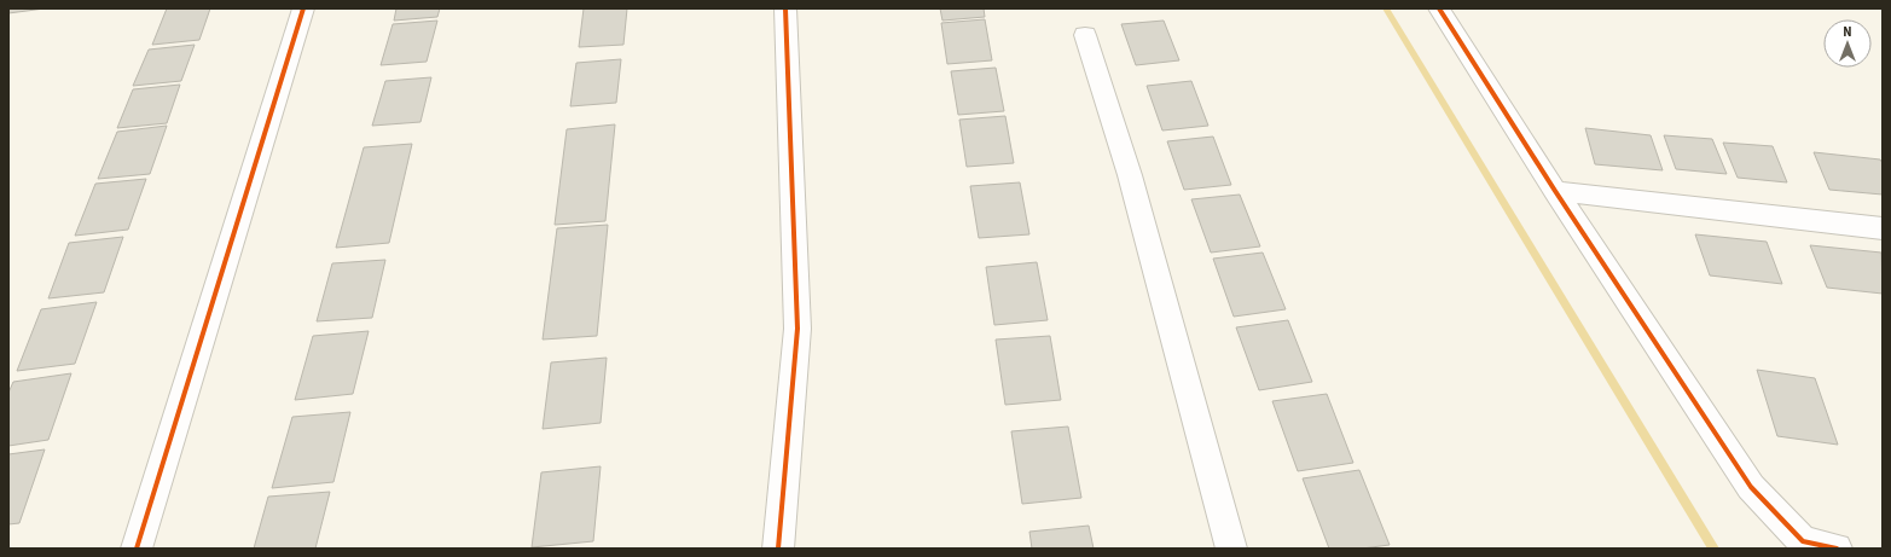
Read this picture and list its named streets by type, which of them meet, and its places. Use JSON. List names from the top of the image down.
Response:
{
  "north": "top"
}
